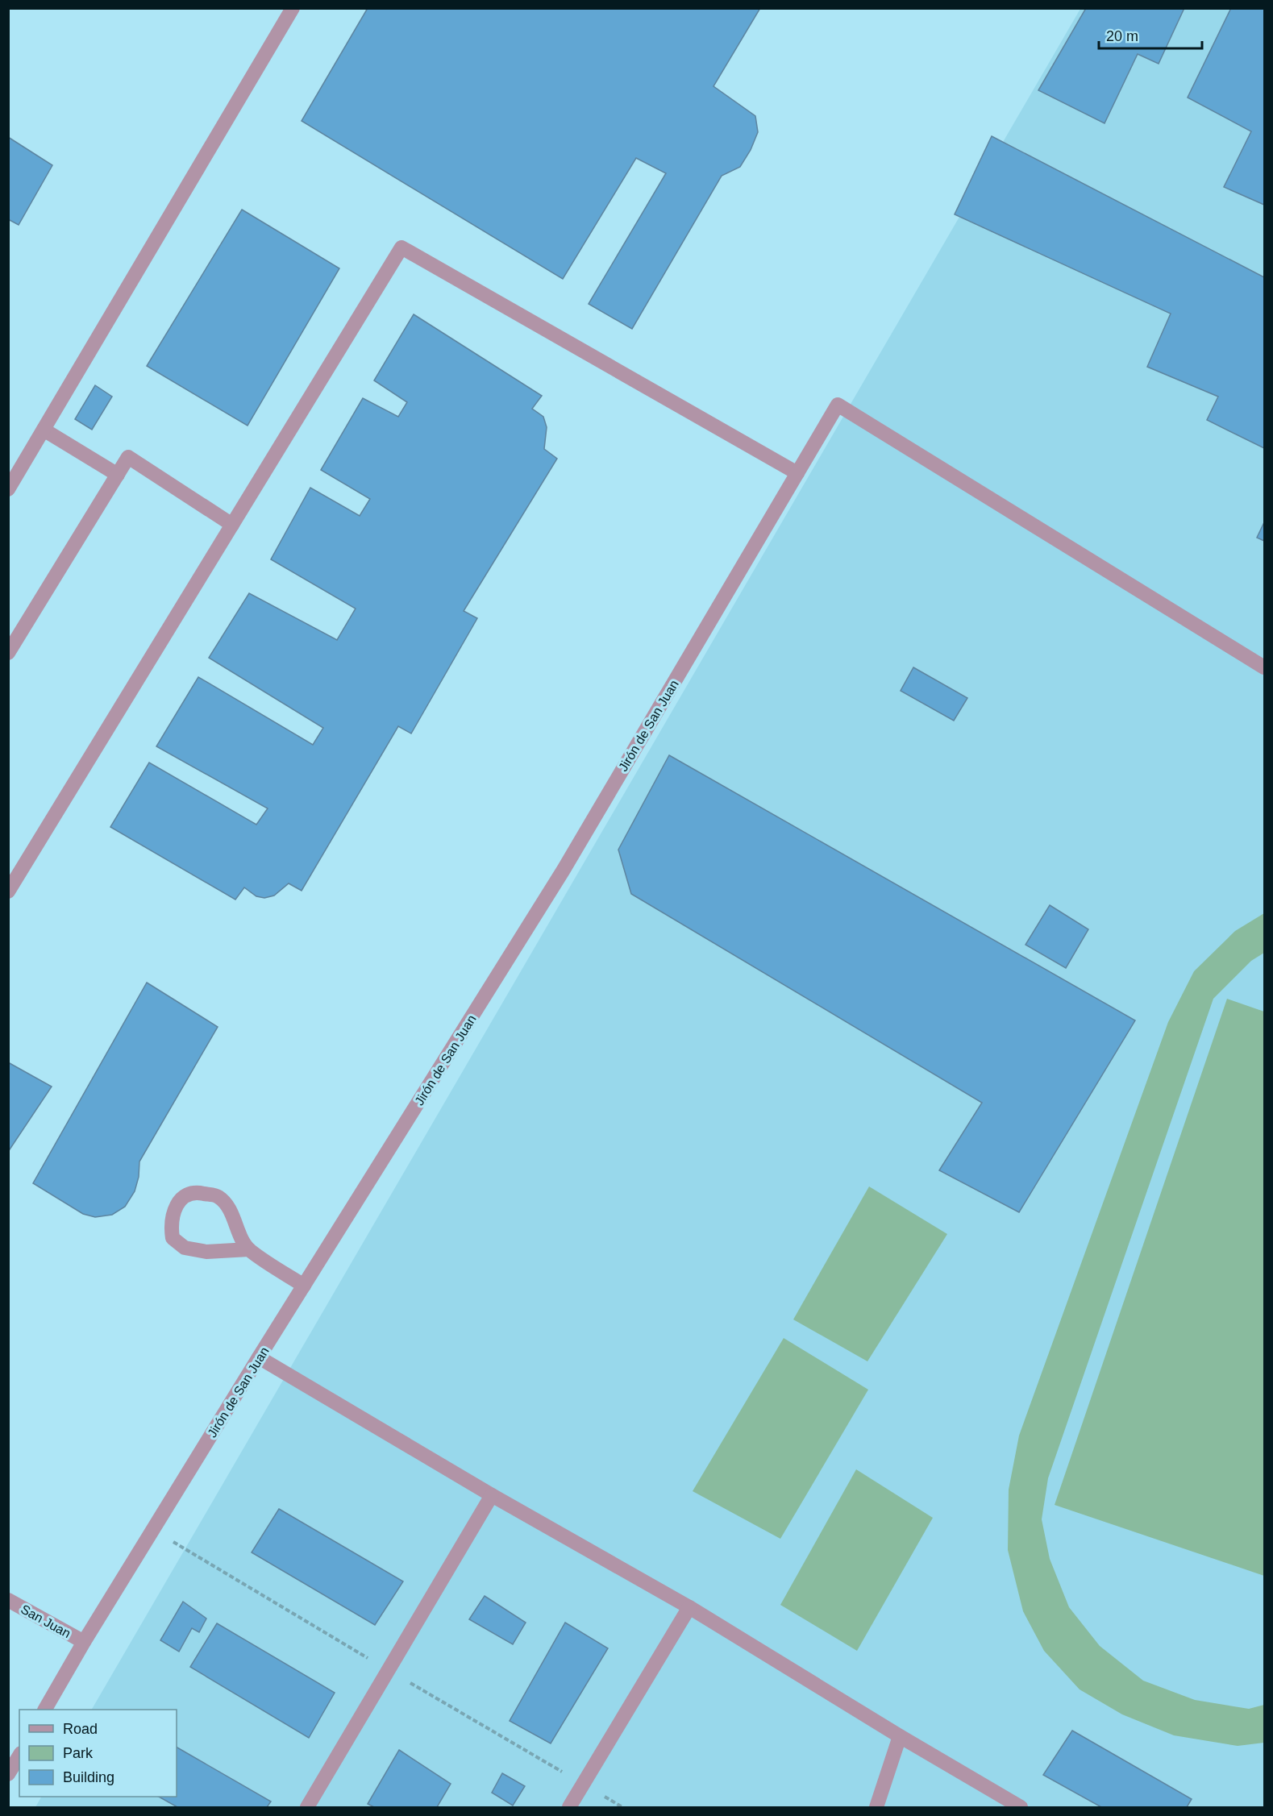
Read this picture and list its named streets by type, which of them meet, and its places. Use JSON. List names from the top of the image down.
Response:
{
  "streets": {
    "lane": ["Jirón de San Juan", "San Juan"]
  },
  "crossings": [
    ["Jirón de San Juan", "San Juan"]
  ],
  "legend": ["Road", "Park", "Building"],
  "scale_bar": "20 m"
}
